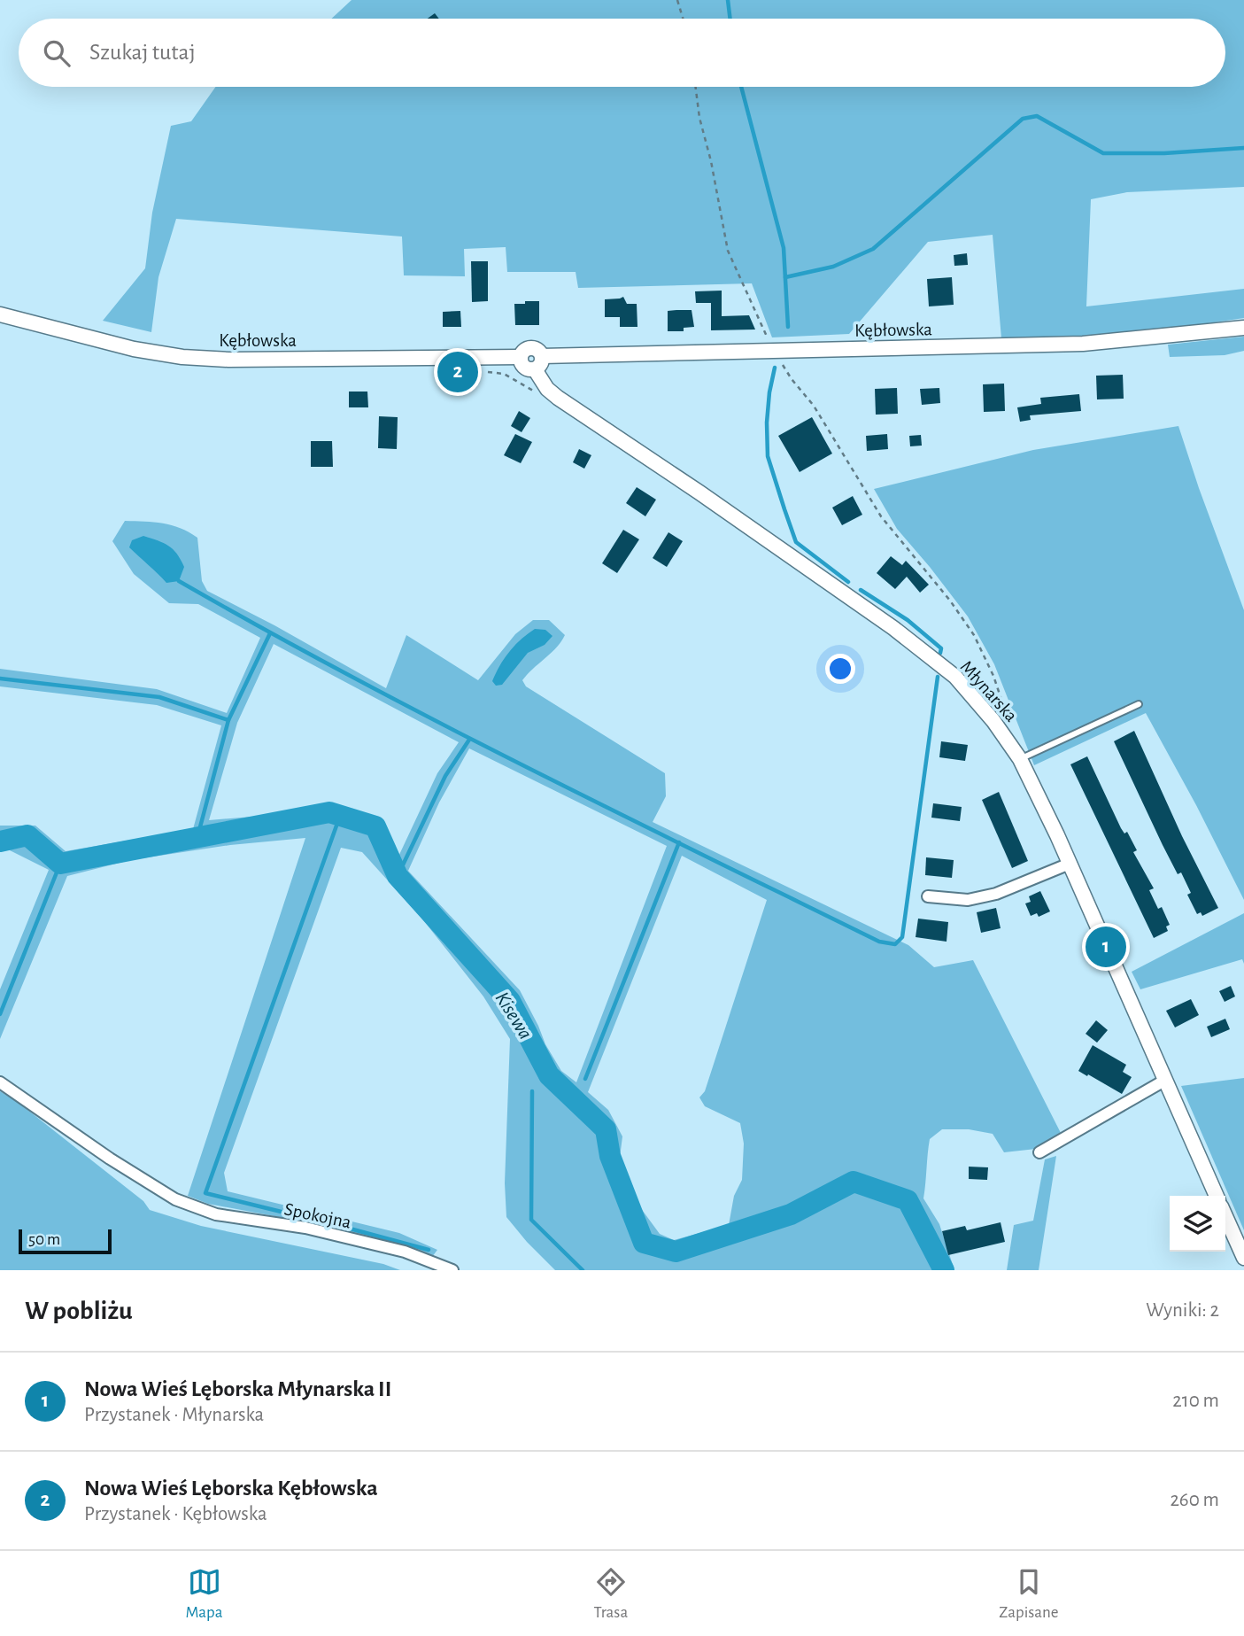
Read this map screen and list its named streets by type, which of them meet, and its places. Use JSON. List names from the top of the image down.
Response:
{
  "streets": {
    "street": ["Kębłowska", "Młynarska", "Spokojna"]
  },
  "crossings": [
    ["Kębłowska", "Młynarska"]
  ],
  "water": ["Kisewa"],
  "scale_bar": "50 m",
  "page": {
    "search": "Szukaj tutaj",
    "pins": ["2", "1"],
    "scale": "50 m",
    "heading": ["W pobliżu", "Wyniki: 2"],
    "list": [
      {
        "mark": "1",
        "name": "Nowa Wieś Lęborska Młynarska II",
        "note": "Przystanek · Młynarska",
        "value": "210 m"
      },
      {
        "mark": "2",
        "name": "Nowa Wieś Lęborska Kębłowska",
        "note": "Przystanek · Kębłowska",
        "value": "260 m"
      }
    ],
    "nav": ["Mapa", "Trasa", "Zapisane"]
  }
}
